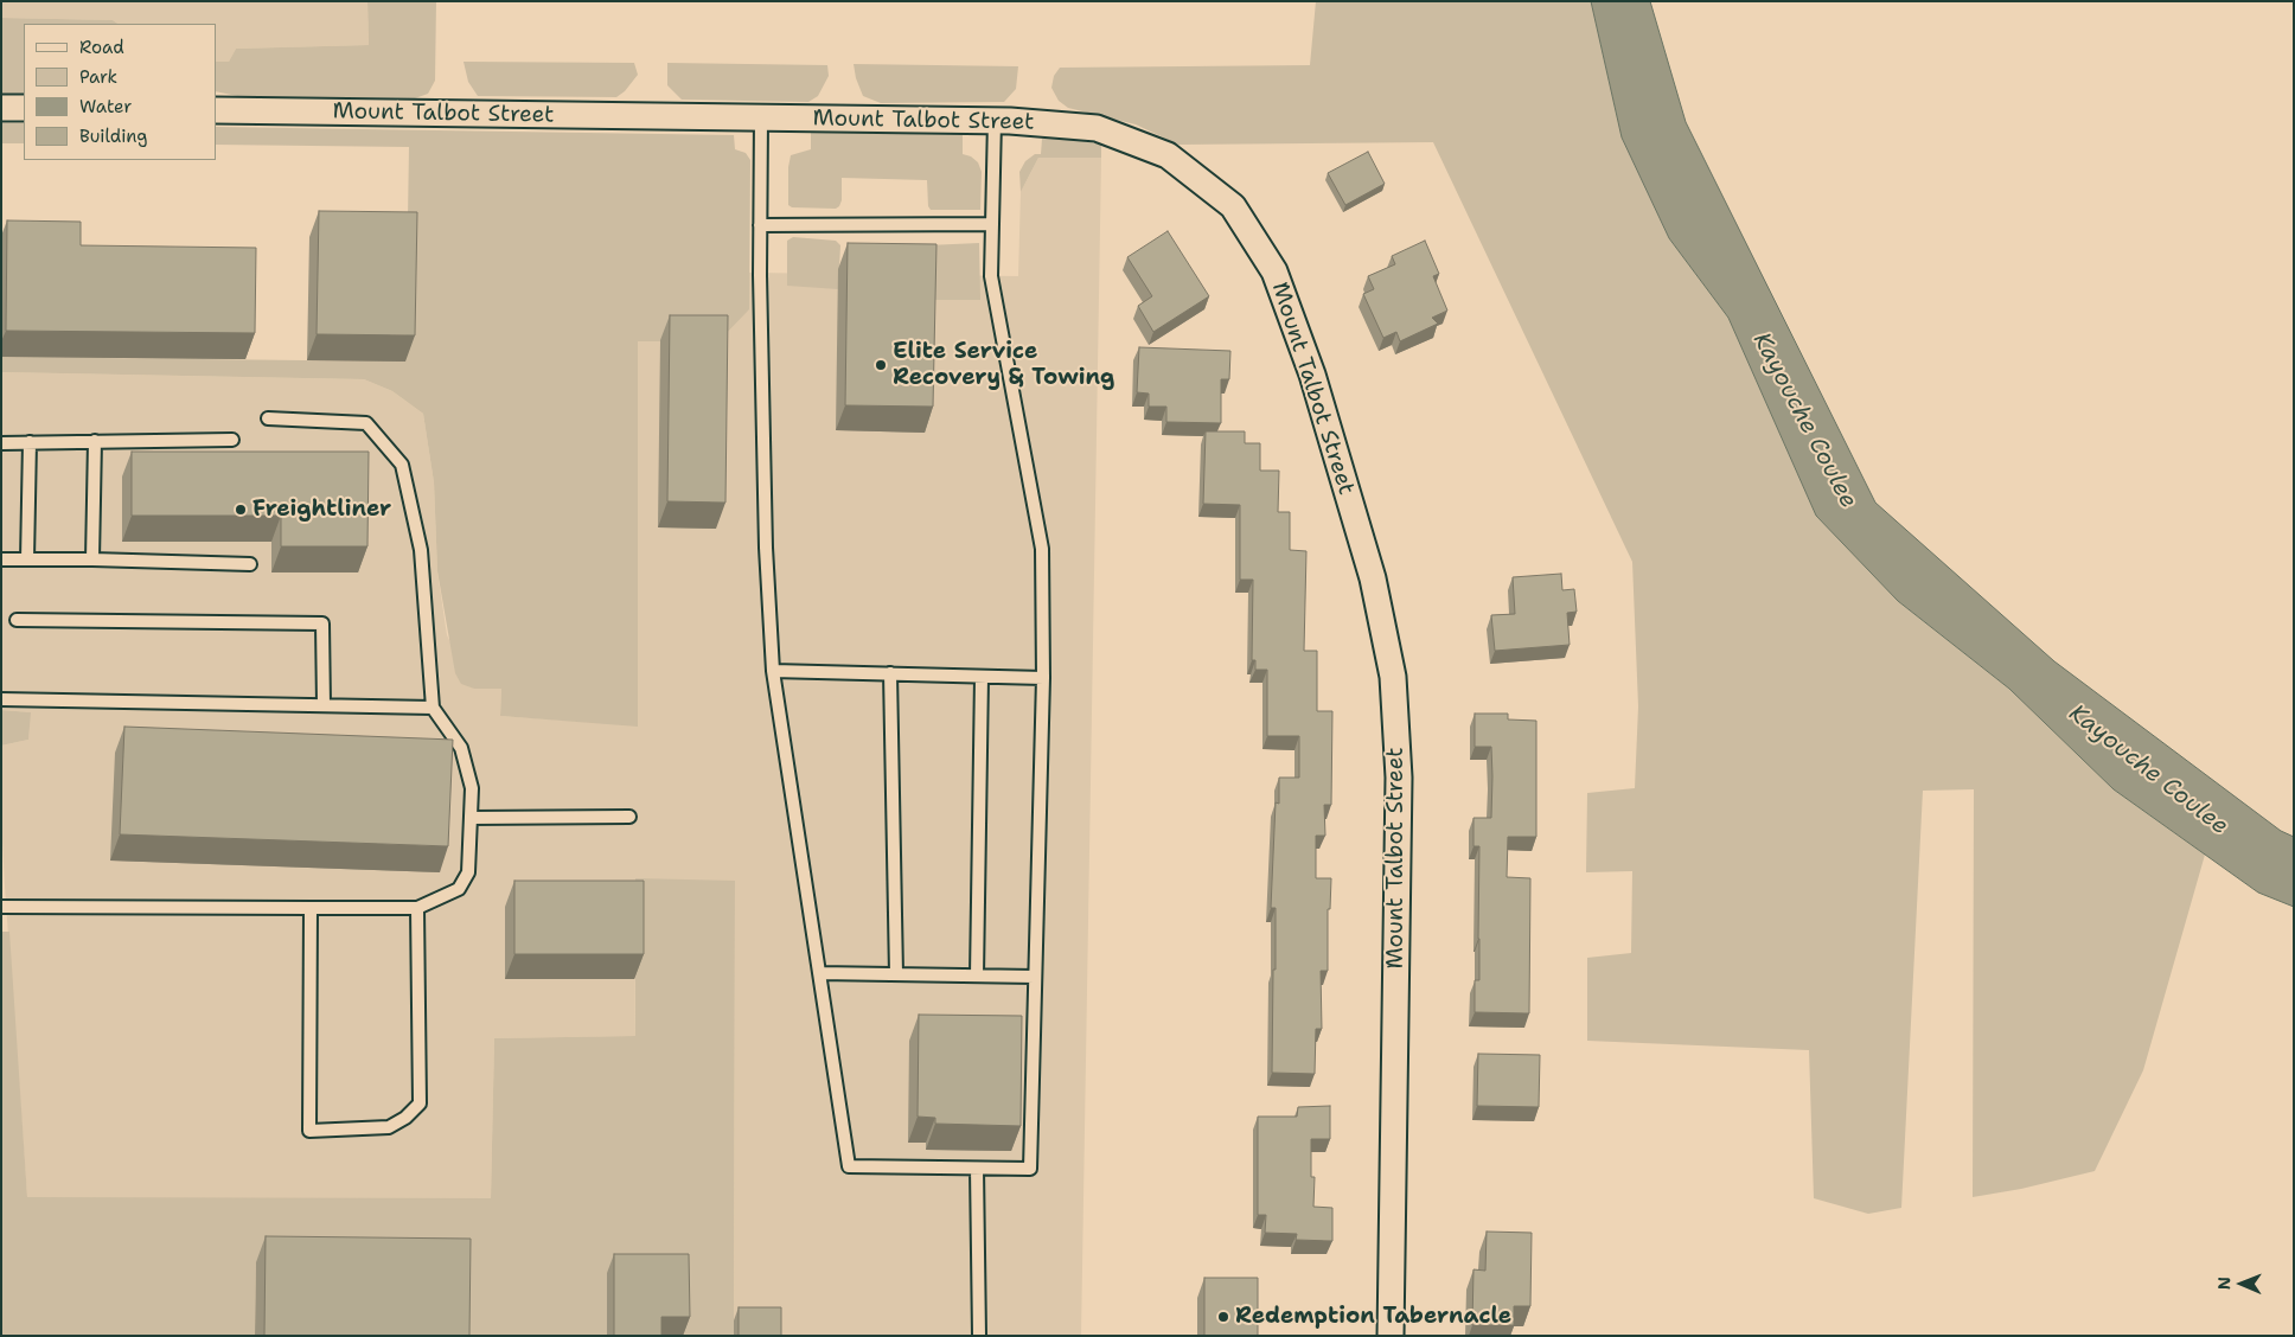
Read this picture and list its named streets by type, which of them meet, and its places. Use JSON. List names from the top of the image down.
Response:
{
  "streets": {
    "street": ["Mount Talbot Street"]
  },
  "water": ["Kayouche Coulee"],
  "places": ["Elite Service Recovery & Towing", "Freightliner", "Redemption Tabernacle"],
  "legend": [
    "Road",
    "Park",
    "Water",
    "Building"
  ],
  "north": "left"
}
